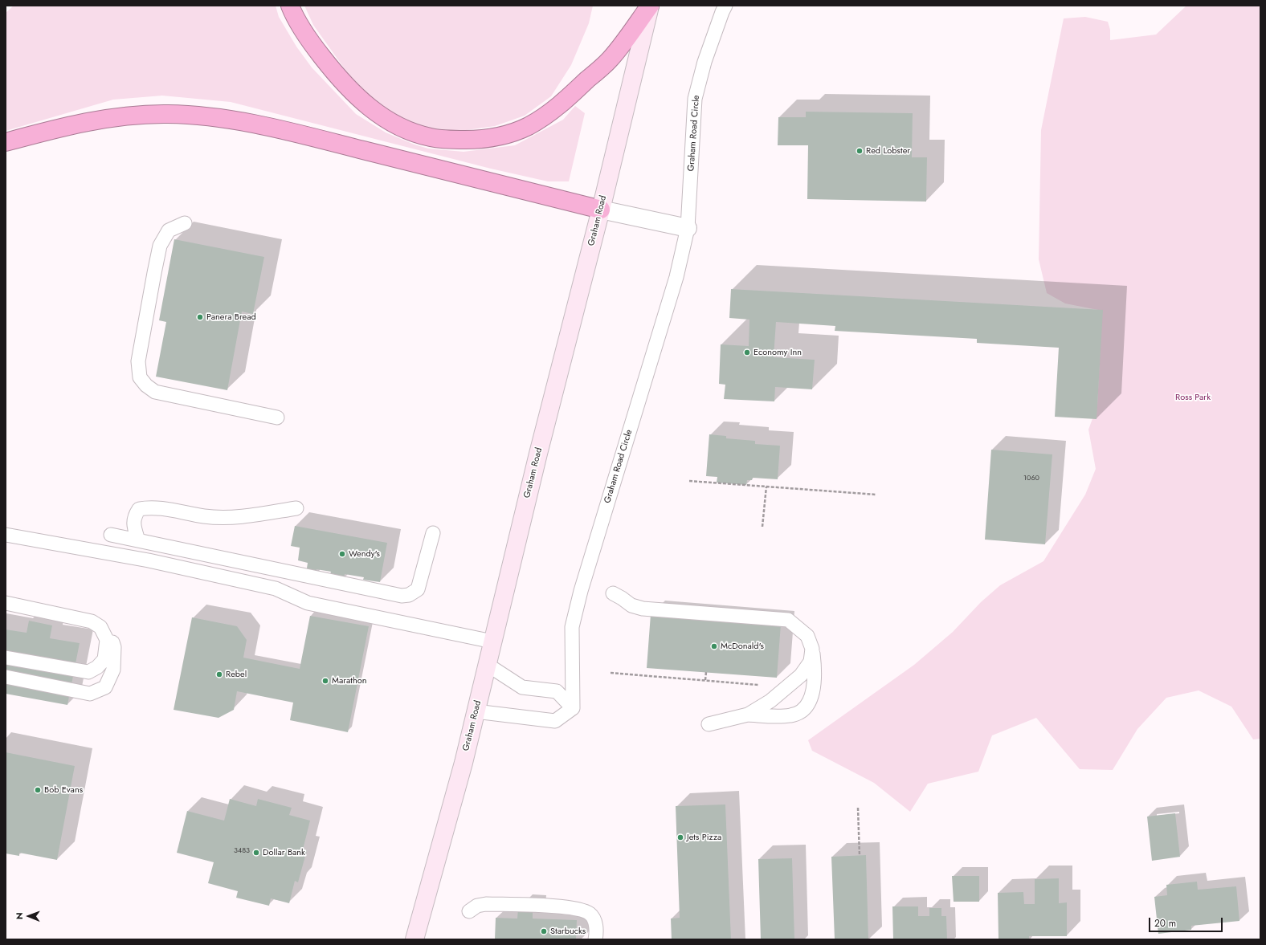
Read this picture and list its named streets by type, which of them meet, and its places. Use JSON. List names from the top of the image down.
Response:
{
  "streets": {
    "main road": ["Graham Road"],
    "lane": ["Graham Road Circle"]
  },
  "parks": ["Ross Park"],
  "places": [
    "Red Lobster",
    "Panera Bread",
    "Economy Inn",
    "Wendy's",
    "McDonald's",
    "Rebel",
    "Marathon",
    "Bob Evans",
    "Jets Pizza",
    "Dollar Bank",
    "Starbucks"
  ],
  "house_numbers": ["1060", "3483"],
  "scale_bar": "20 m",
  "north": "left"
}
